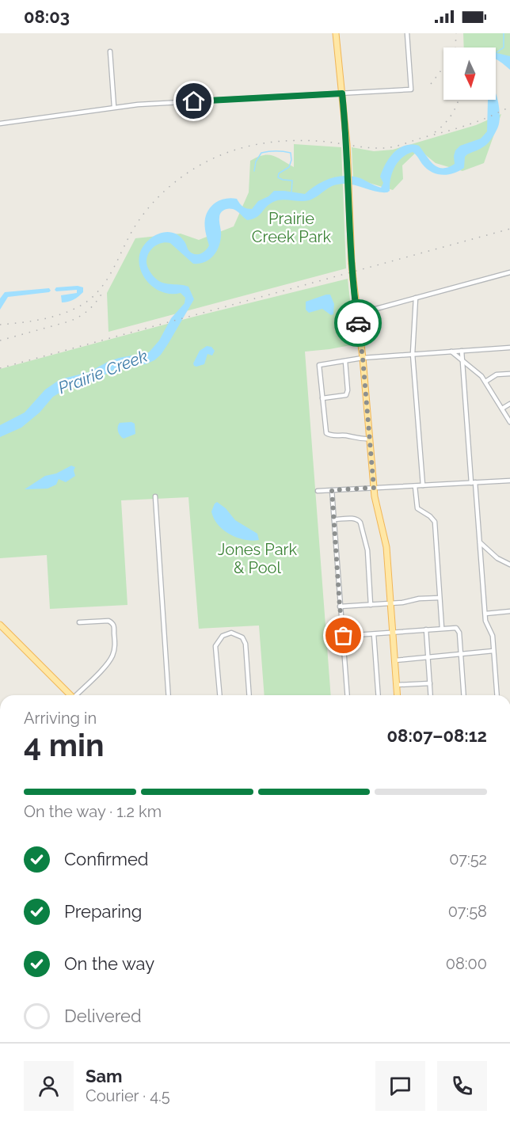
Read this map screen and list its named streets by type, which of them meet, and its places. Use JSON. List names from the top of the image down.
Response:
{
  "water": ["Prairie Creek"],
  "parks": ["Prairie Creek Park", "Jones Park & Pool"],
  "north": "bottom",
  "page": {
    "status": "08:03",
    "heading": ["4 min", "Arriving in", "08:07–08:12"],
    "panel": ["Sam", "Courier · 4.5"],
    "bar": "On the way · 1.2 km",
    "list": [
      ["Confirmed", "07:52"],
      ["Preparing", "07:58"],
      ["On the way", "08:00"],
      "Delivered"
    ]
  }
}
